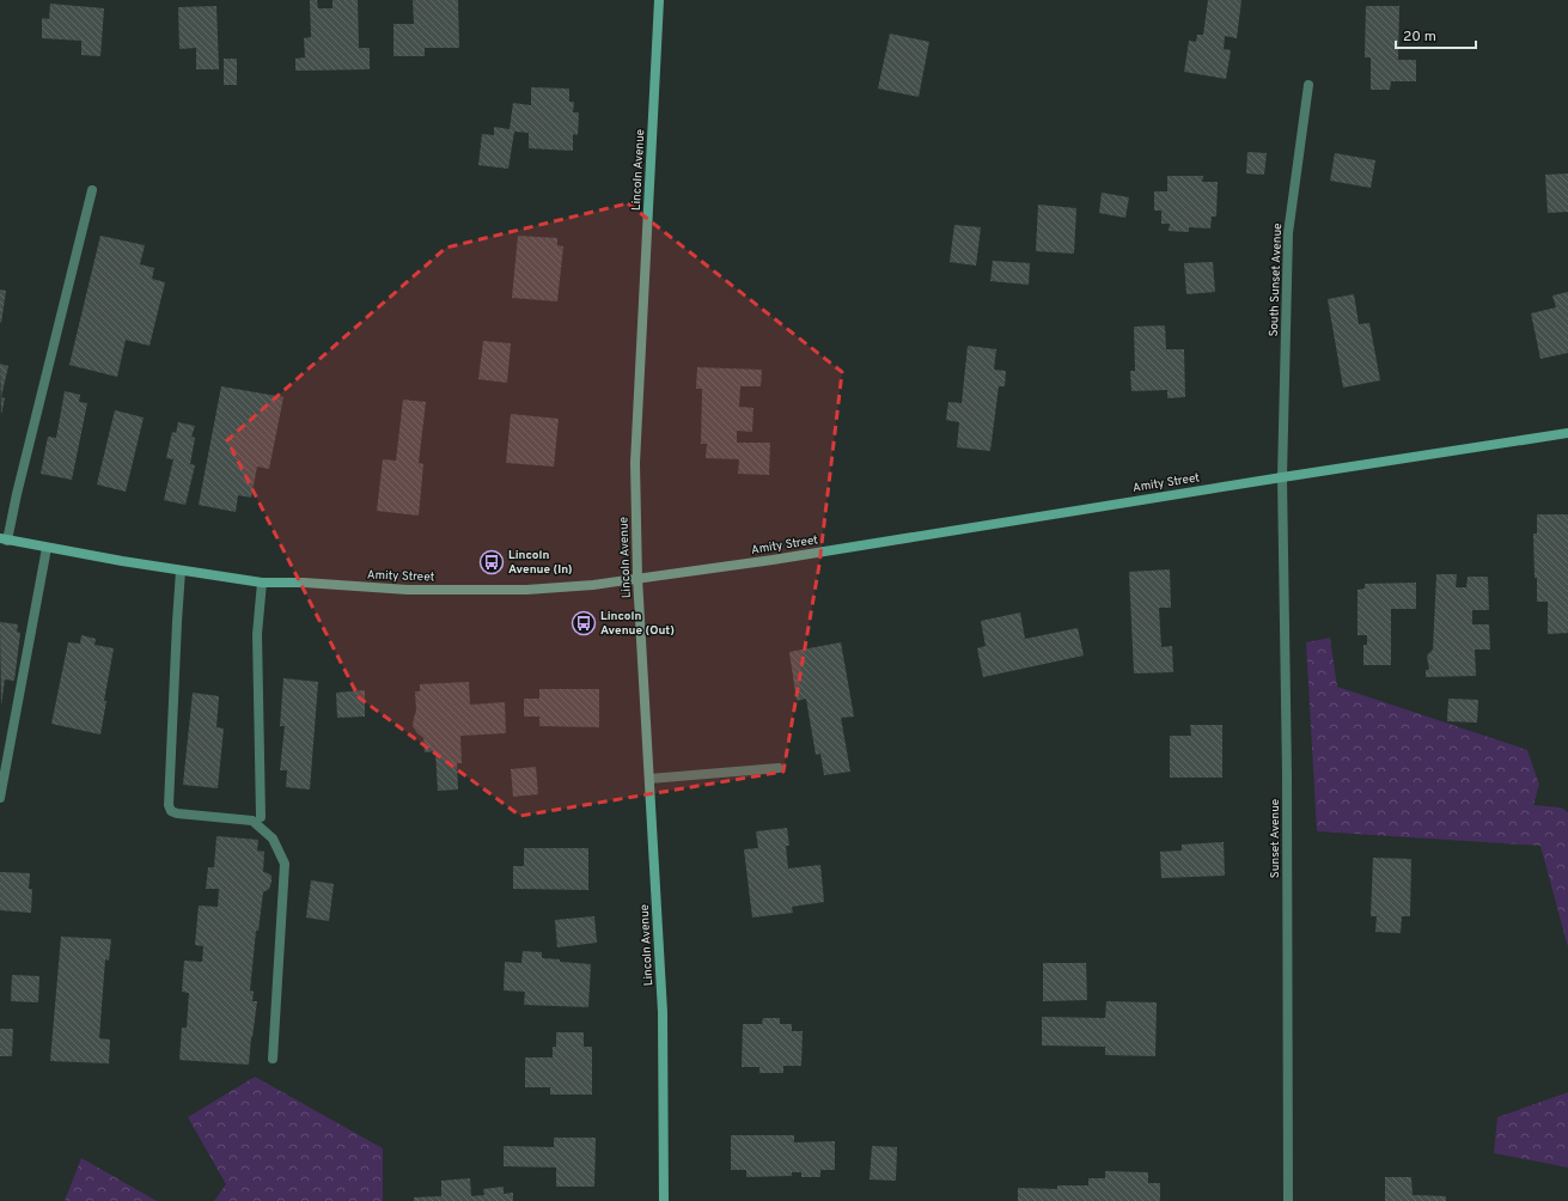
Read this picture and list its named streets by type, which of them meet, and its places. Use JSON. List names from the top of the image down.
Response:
{
  "streets": {
    "main road": ["Lincoln Avenue", "Amity Street"],
    "street": ["South Sunset Avenue", "Sunset Avenue"]
  },
  "crossings": [
    ["Lincoln Avenue", "Amity Street"],
    ["South Sunset Avenue", "Amity Street"],
    ["South Sunset Avenue", "Sunset Avenue"],
    ["Amity Street", "Sunset Avenue"]
  ],
  "places": {
    "bus stop": ["Lincoln Avenue (In)", "Lincoln Avenue (Out)"]
  },
  "scale_bar": "20 m"
}
